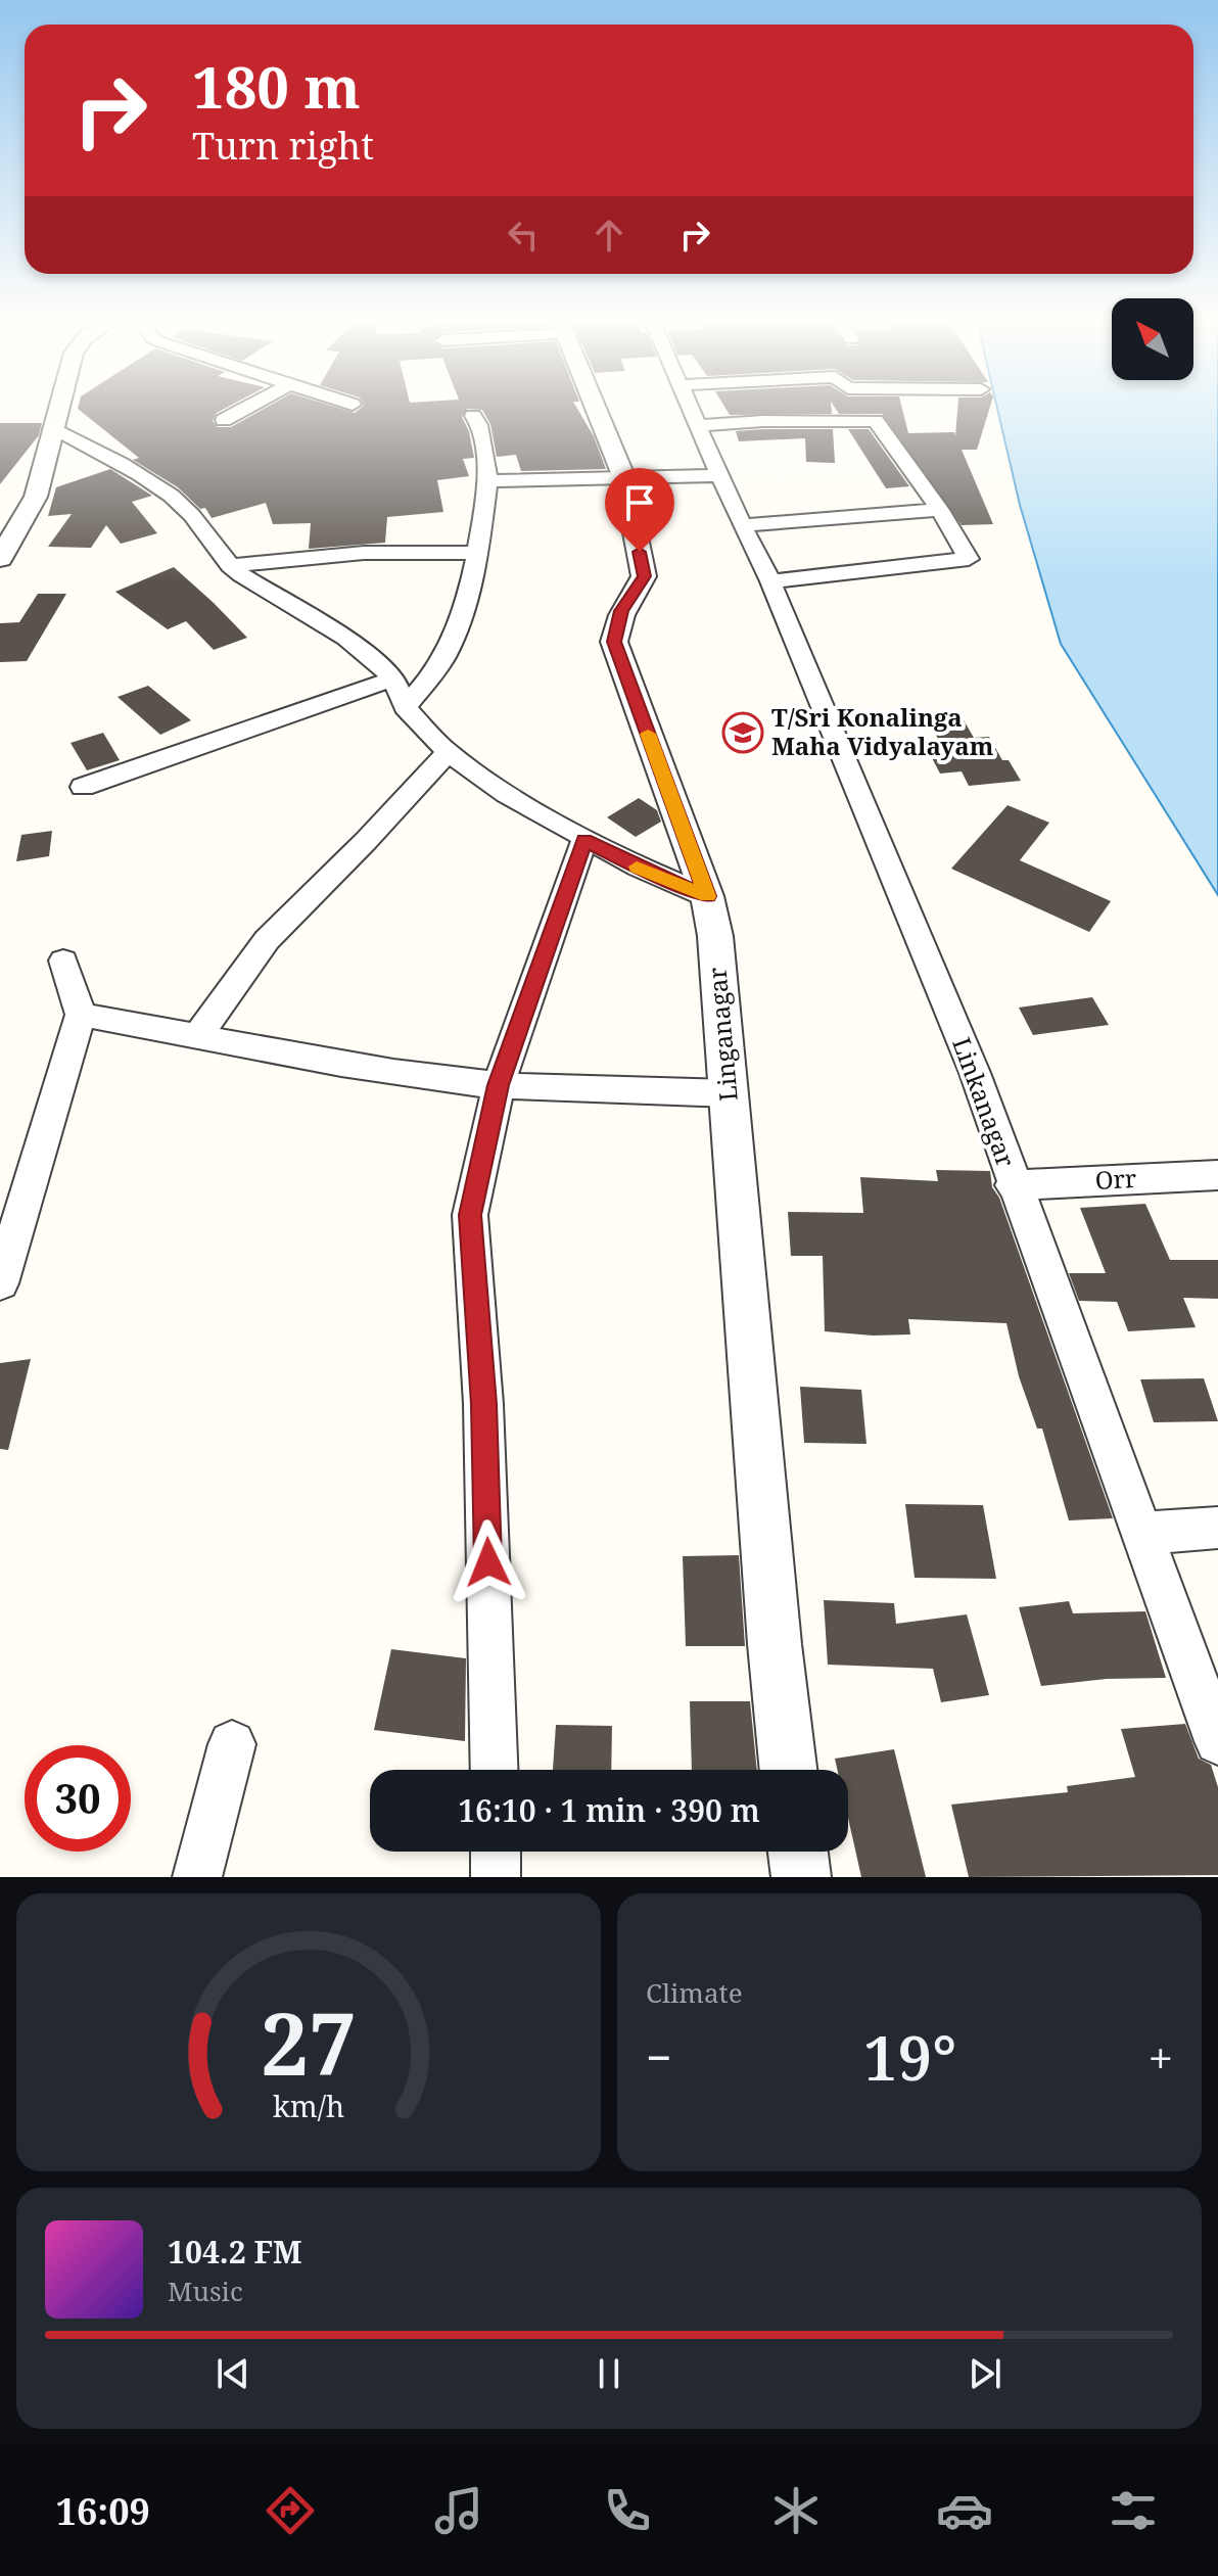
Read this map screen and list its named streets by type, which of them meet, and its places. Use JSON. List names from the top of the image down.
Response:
{
  "streets": {
    "street": ["Linganagar", "Linkanagar", "Orr"]
  },
  "crossings": [
    ["Linkanagar", "Orr"]
  ],
  "places": {
    "school or university": ["T/Sri Konalinga Maha Vidyalayam"]
  },
  "north": "top left",
  "page": {
    "turn": ["180 m", "Turn right"],
    "limit": "30",
    "trip": "16:10 · 1 min · 390 m",
    "tile": "Climate",
    "heat": ["−", "19°", "+"],
    "song": ["104.2 FM", "Music"],
    "tabs": "16:09",
    "gauge": ["27", "km/h"]
  }
}
